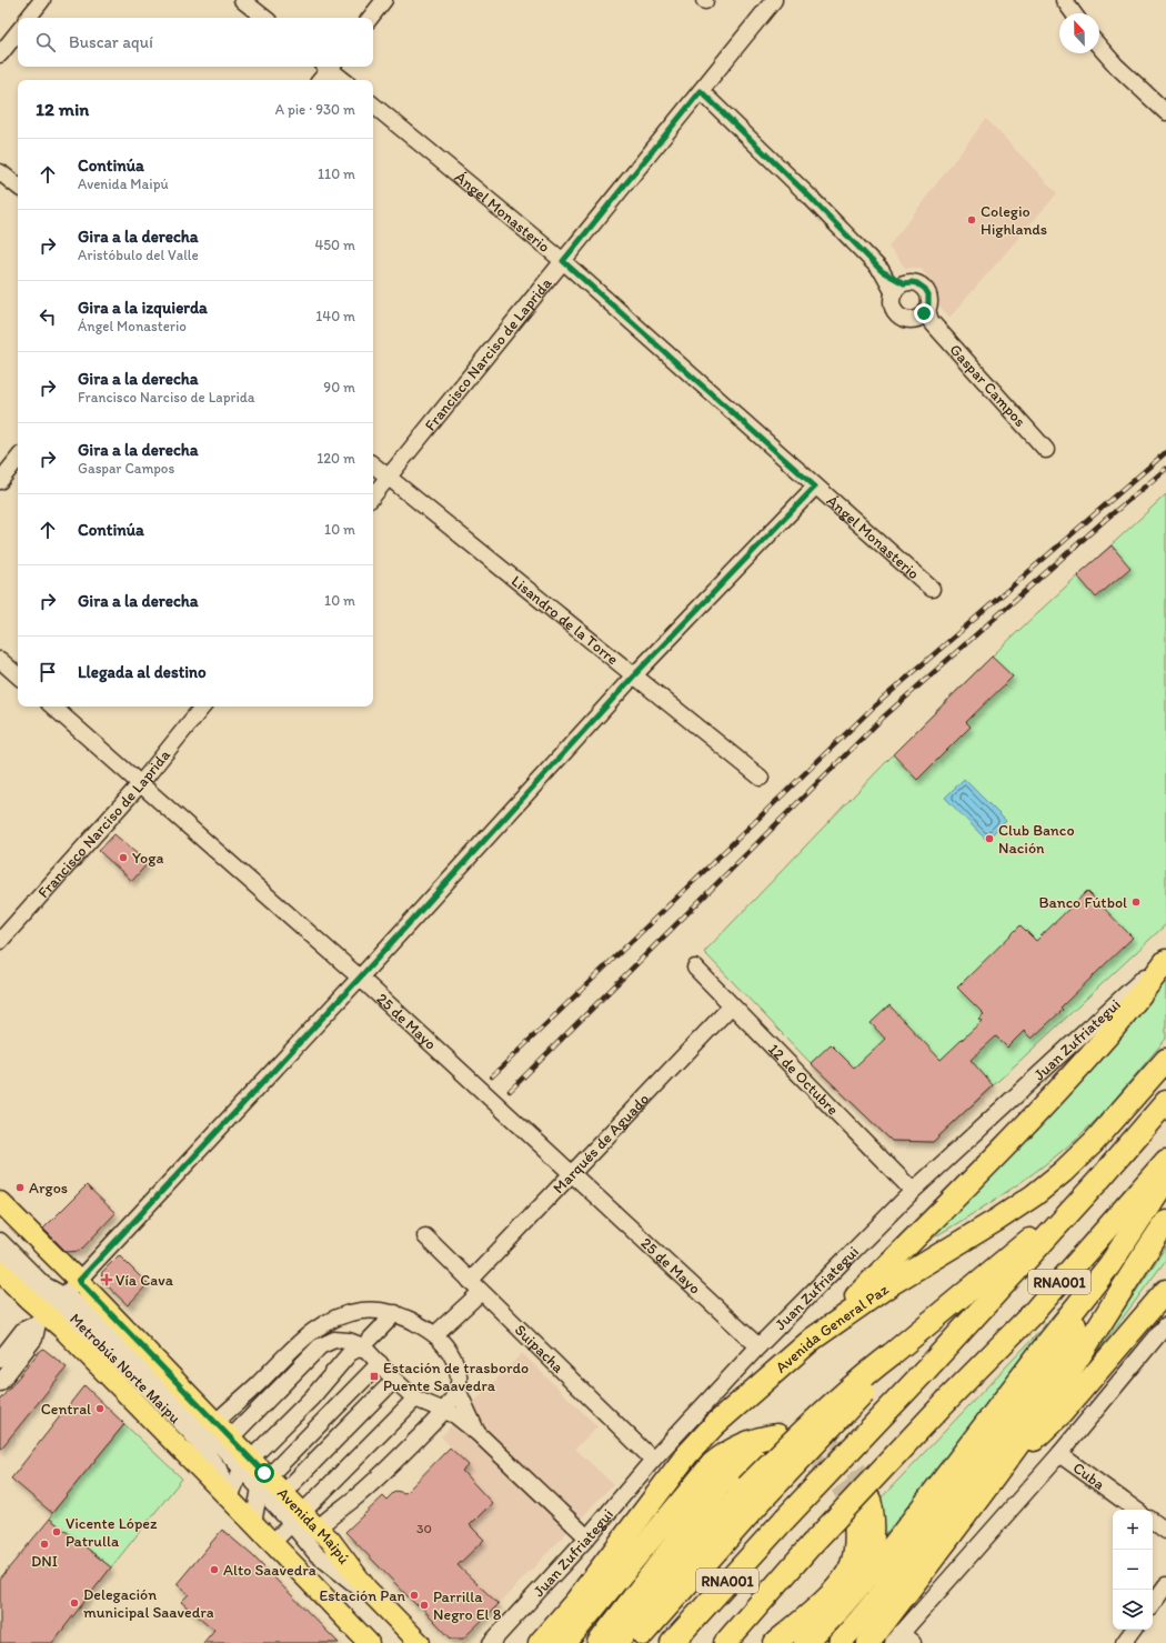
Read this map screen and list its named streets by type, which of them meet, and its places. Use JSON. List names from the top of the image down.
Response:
{
  "streets": {
    "highway": ["RNA001", "Avenida General Paz"],
    "main road": ["Avenida Maipú"],
    "street": [
      "Ángel Monasterio",
      "Francisco Narciso de Laprida",
      "Gaspar Campos",
      "Lisandro de la Torre",
      "25 de Mayo",
      "Juan Zufriategui",
      "12 de Octubre",
      "Marqués de Aguado",
      "Suipacha",
      "Metrobús Norte Maipu",
      "Cuba"
    ]
  },
  "crossings": [
    ["Ángel Monasterio", "Francisco Narciso de Laprida"],
    ["Francisco Narciso de Laprida", "Lisandro de la Torre"],
    ["Francisco Narciso de Laprida", "25 de Mayo"],
    ["25 de Mayo", "Juan Zufriategui"],
    ["25 de Mayo", "Marqués de Aguado"],
    ["Juan Zufriategui", "12 de Octubre"],
    ["Juan Zufriategui", "Suipacha"],
    ["12 de Octubre", "Marqués de Aguado"],
    ["Marqués de Aguado", "Suipacha"],
    ["Metrobús Norte Maipu", "Avenida Maipú"]
  ],
  "places": {
    "other": [
      "Colegio Highlands",
      "Club Banco Nación",
      "Yoga",
      "Banco Fútbol",
      "Argos",
      "Central",
      "Vicente López Patrulla",
      "DNI",
      "Alto Saavedra",
      "Estación Pan",
      "Delegación municipal Saavedra",
      "Parrilla Negro El 8"
    ],
    "health": ["Vía Cava"],
    "transit": ["Estación de trasbordo Puente Saavedra"]
  },
  "house_numbers": ["30"],
  "north": "top",
  "page": {
    "search": "Buscar aquí",
    "heading": ["12 min", "A pie · 930 m"],
    "list": [
      ["Continúa", "Avenida Maipú", "110 m"],
      ["Gira a la derecha", "Aristóbulo del Valle", "450 m"],
      ["Gira a la izquierda", "Ángel Monasterio", "140 m"],
      ["Gira a la derecha", "Francisco Narciso de Laprida", "90 m"],
      ["Gira a la derecha", "Gaspar Campos", "120 m"],
      ["Continúa", "10 m"],
      ["Gira a la derecha", "10 m"],
      "Llegada al destino"
    ],
    "map_buttons": ["+", "−"]
  }
}
